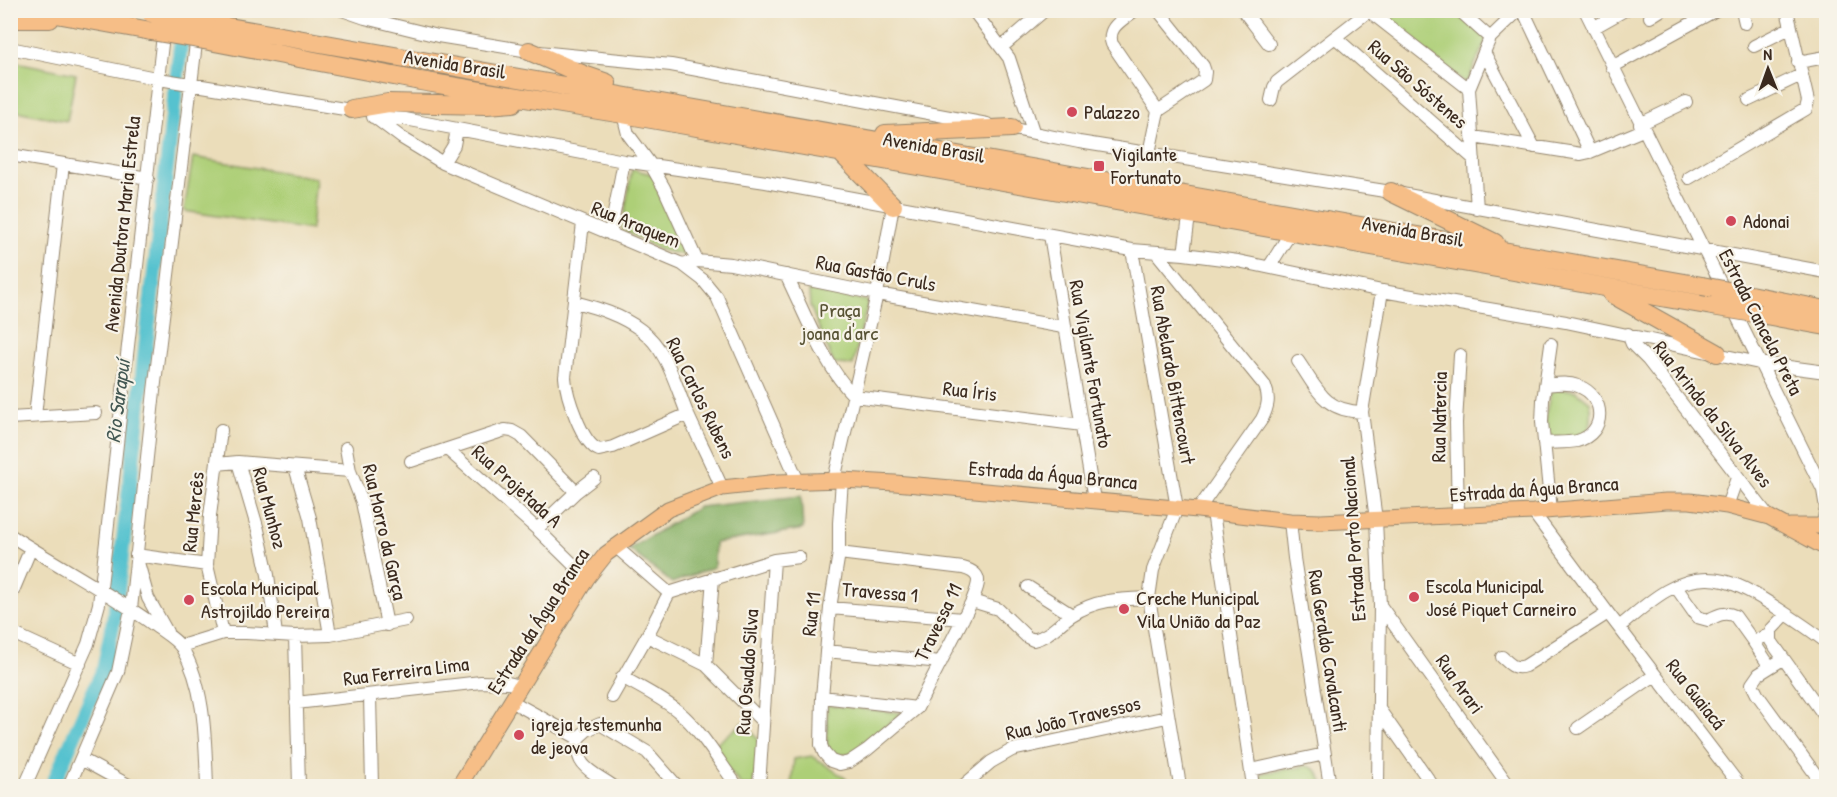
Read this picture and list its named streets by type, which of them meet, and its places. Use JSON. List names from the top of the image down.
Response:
{
  "streets": {
    "highway": ["Avenida Brasil"],
    "main road": ["Estrada da Água Branca"],
    "street": [
      "Rua São Sóstenes",
      "Avenida Doutora Maria Estrela",
      "Rua Araquem",
      "Rua Gastão Cruls",
      "Estrada Cancela Preta",
      "Rua Vigilante Fortunato",
      "Rua Abelardo Bittencourt",
      "Rua Íris",
      "Rua Carlos Rubens",
      "Rua Arindo da Silva Alves",
      "Rua Natercia",
      "Rua Projetada A",
      "Rua Munhoz",
      "Rua Mercês",
      "Rua Morro da Garça",
      "Estrada Porto Nacional",
      "Travessa 1",
      "Rua 11",
      "Travessa 11",
      "Rua Geraldo Cavalcanti",
      "Rua Ferreira Lima",
      "Rua Oswaldo Silva",
      "Rua Arari",
      "Rua Guaiacá",
      "Rua João Travessos"
    ]
  },
  "crossings": [
    ["Avenida Brasil", "Avenida Doutora Maria Estrela"],
    ["Avenida Brasil", "Estrada Cancela Preta"],
    ["Rua Araquem", "Rua Gastão Cruls"],
    ["Rua Araquem", "Estrada da Água Branca"],
    ["Rua Gastão Cruls", "Rua Vigilante Fortunato"],
    ["Rua Gastão Cruls", "Rua 11"],
    ["Estrada Cancela Preta", "Estrada da Água Branca"],
    ["Rua Vigilante Fortunato", "Rua Íris"],
    ["Rua Vigilante Fortunato", "Estrada da Água Branca"],
    ["Rua Abelardo Bittencourt", "Estrada da Água Branca"],
    ["Rua Íris", "Rua 11"],
    ["Rua Carlos Rubens", "Estrada da Água Branca"],
    ["Rua Arindo da Silva Alves", "Estrada da Água Branca"],
    ["Rua Natercia", "Estrada da Água Branca"],
    ["Estrada da Água Branca", "Rua Projetada A"],
    ["Estrada da Água Branca", "Estrada Porto Nacional"],
    ["Estrada da Água Branca", "Rua 11"],
    ["Estrada da Água Branca", "Rua Geraldo Cavalcanti"],
    ["Estrada da Água Branca", "Rua Ferreira Lima"],
    ["Estrada da Água Branca", "Rua Guaiacá"],
    ["Estrada Porto Nacional", "Rua Arari"],
    ["Travessa 1", "Rua 11"],
    ["Travessa 1", "Travessa 11"],
    ["Rua 11", "Travessa 11"]
  ],
  "water": ["Rio Sarapuí"],
  "parks": ["Praça joana d'arc"],
  "places": {
    "other": [
      "Palazzo",
      "Adonai",
      "Escola Municipal José Piquet Carneiro",
      "Escola Municipal Astrojildo Pereira",
      "Creche Municipal Vila União da Paz",
      "igreja testemunha de jeova"
    ],
    "transit": ["Vigilante Fortunato"]
  },
  "north": "top"
}
